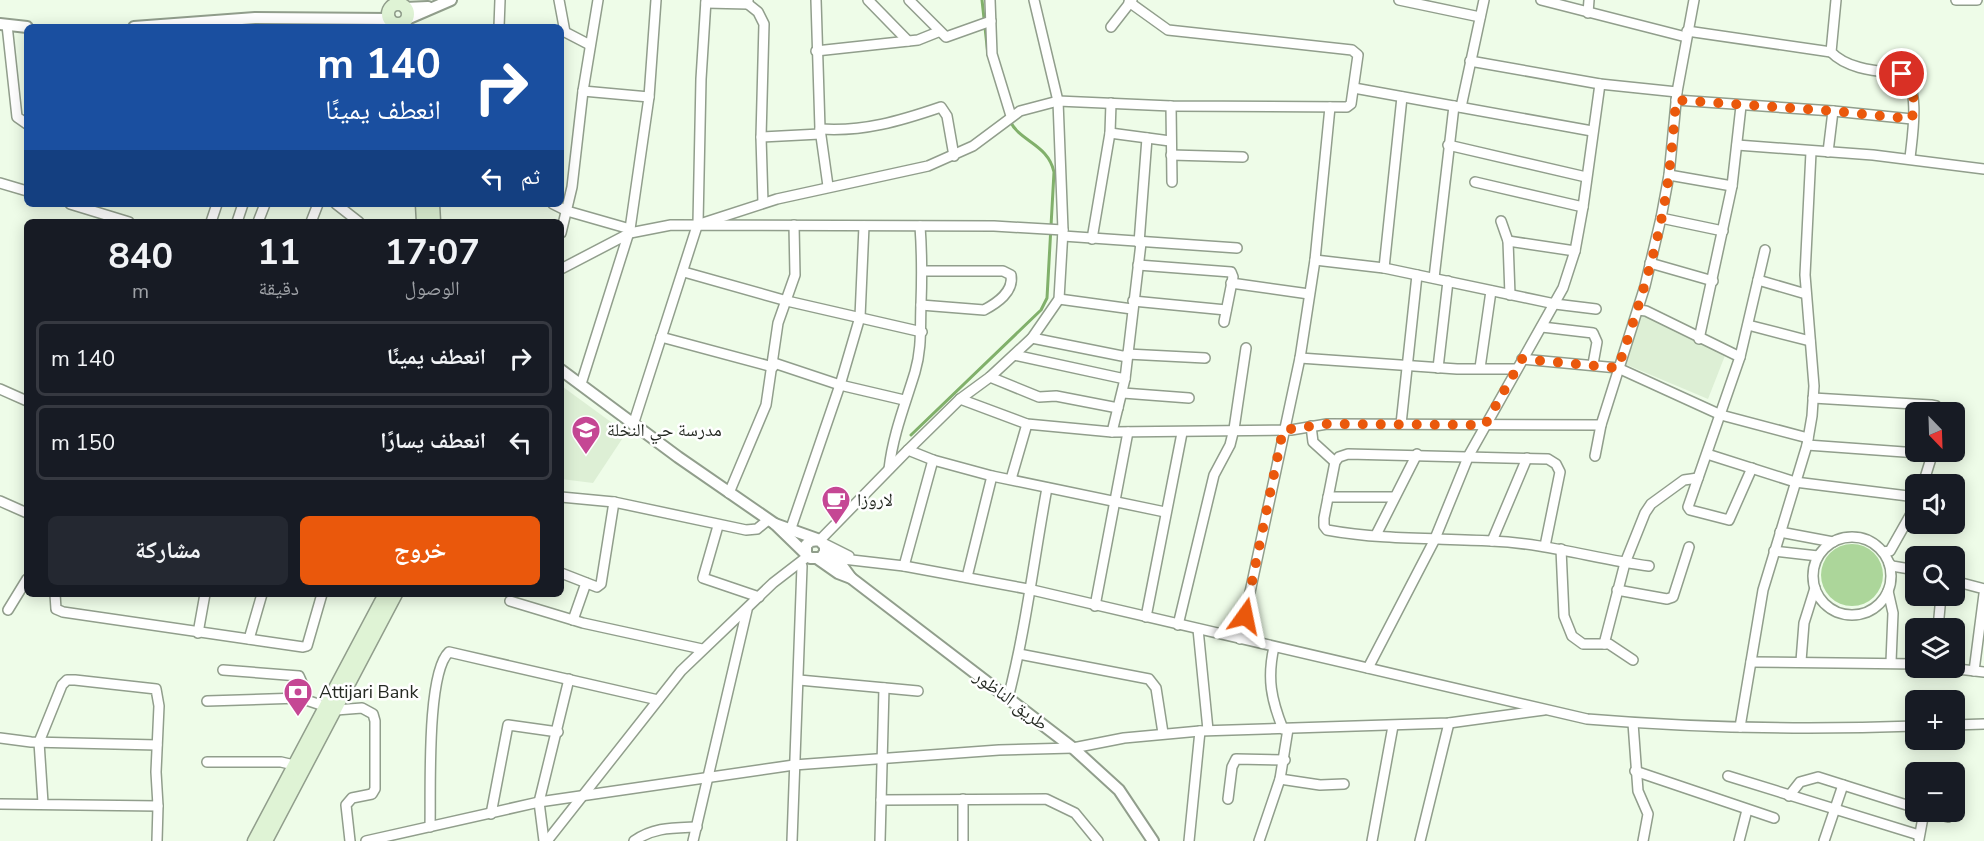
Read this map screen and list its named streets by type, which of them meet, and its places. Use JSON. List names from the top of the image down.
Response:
{
  "streets": {
    "street": ["طريق الناظور"]
  },
  "places": {
    "school or university": ["مدرسة حي النخلة"],
    "cafe": ["لاروزا"],
    "bank": ["Attijari Bank"]
  },
  "north": "bottom right",
  "page": {
    "turn": ["140 m", "انعطف يمينًا"],
    "then": "ثم",
    "eta": [
      "17:07",
      "الوصول",
      "11",
      "دقيقة",
      "840",
      "m"
    ],
    "list": [
      {
        "name": "انعطف يمينًا",
        "value": "140 m"
      },
      {
        "name": "انعطف يسارًا",
        "value": "150 m"
      }
    ],
    "map_buttons": ["+", "−"],
    "buttons": ["خروج", "مشاركة"]
  }
}
